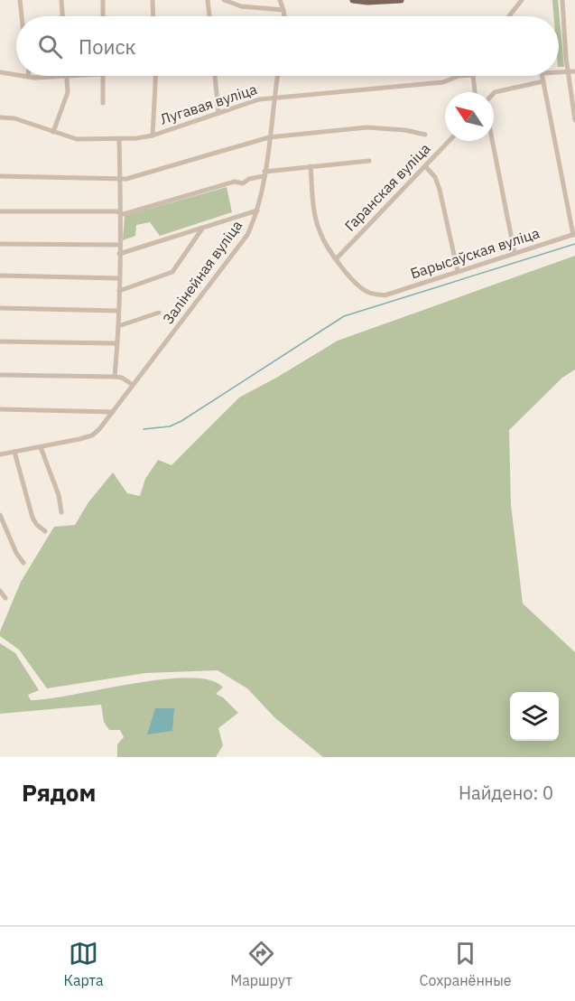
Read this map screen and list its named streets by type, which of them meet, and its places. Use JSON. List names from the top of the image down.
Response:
{
  "streets": {
    "street": [
      "Лугавая вуліца",
      "Гаранская вуліца",
      "Барысаўская вуліца",
      "Залінейная вуліца"
    ]
  },
  "crossings": [
    ["Лугавая вуліца", "Залінейная вуліца"],
    ["Гаранская вуліца", "Барысаўская вуліца"]
  ],
  "north": "top left",
  "page": {
    "search": "Поиск",
    "heading": ["Рядом", "Найдено: 0"],
    "nav": ["Карта", "Маршрут", "Сохранённые"]
  }
}
